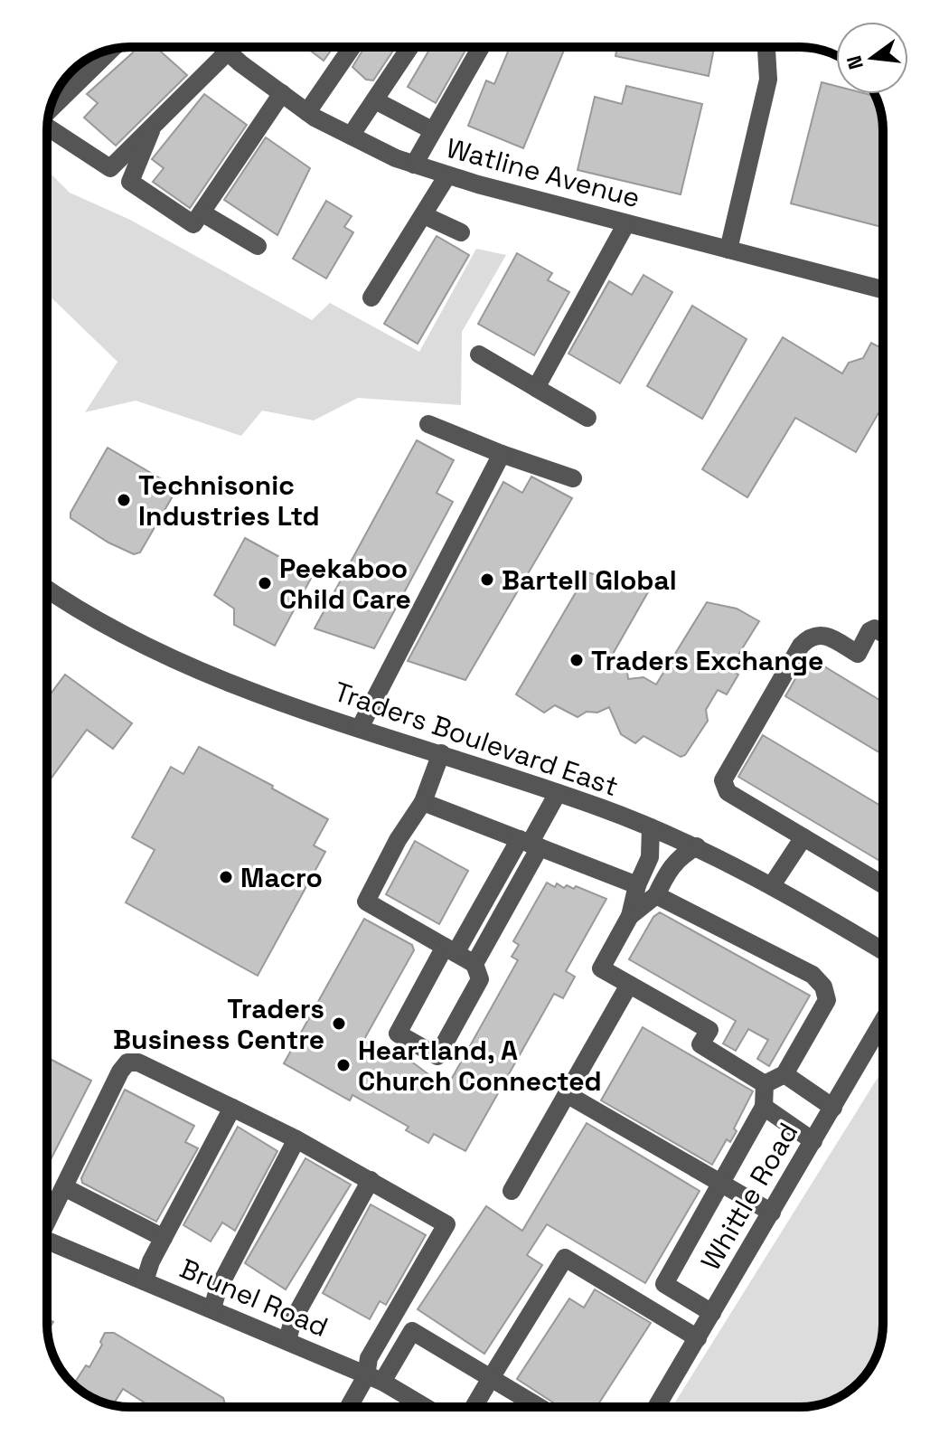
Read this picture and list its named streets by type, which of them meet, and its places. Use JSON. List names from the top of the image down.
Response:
{
  "streets": {
    "street": [
      "Watline Avenue",
      "Traders Boulevard East",
      "Whittle Road",
      "Brunel Road"
    ]
  },
  "places": [
    "Technisonic Industries Ltd",
    "Bartell Global",
    "Peekaboo Child Care",
    "Traders Exchange",
    "Macro",
    "Traders Business Centre",
    "Heartland, A Church Connected"
  ],
  "north": "left"
}
